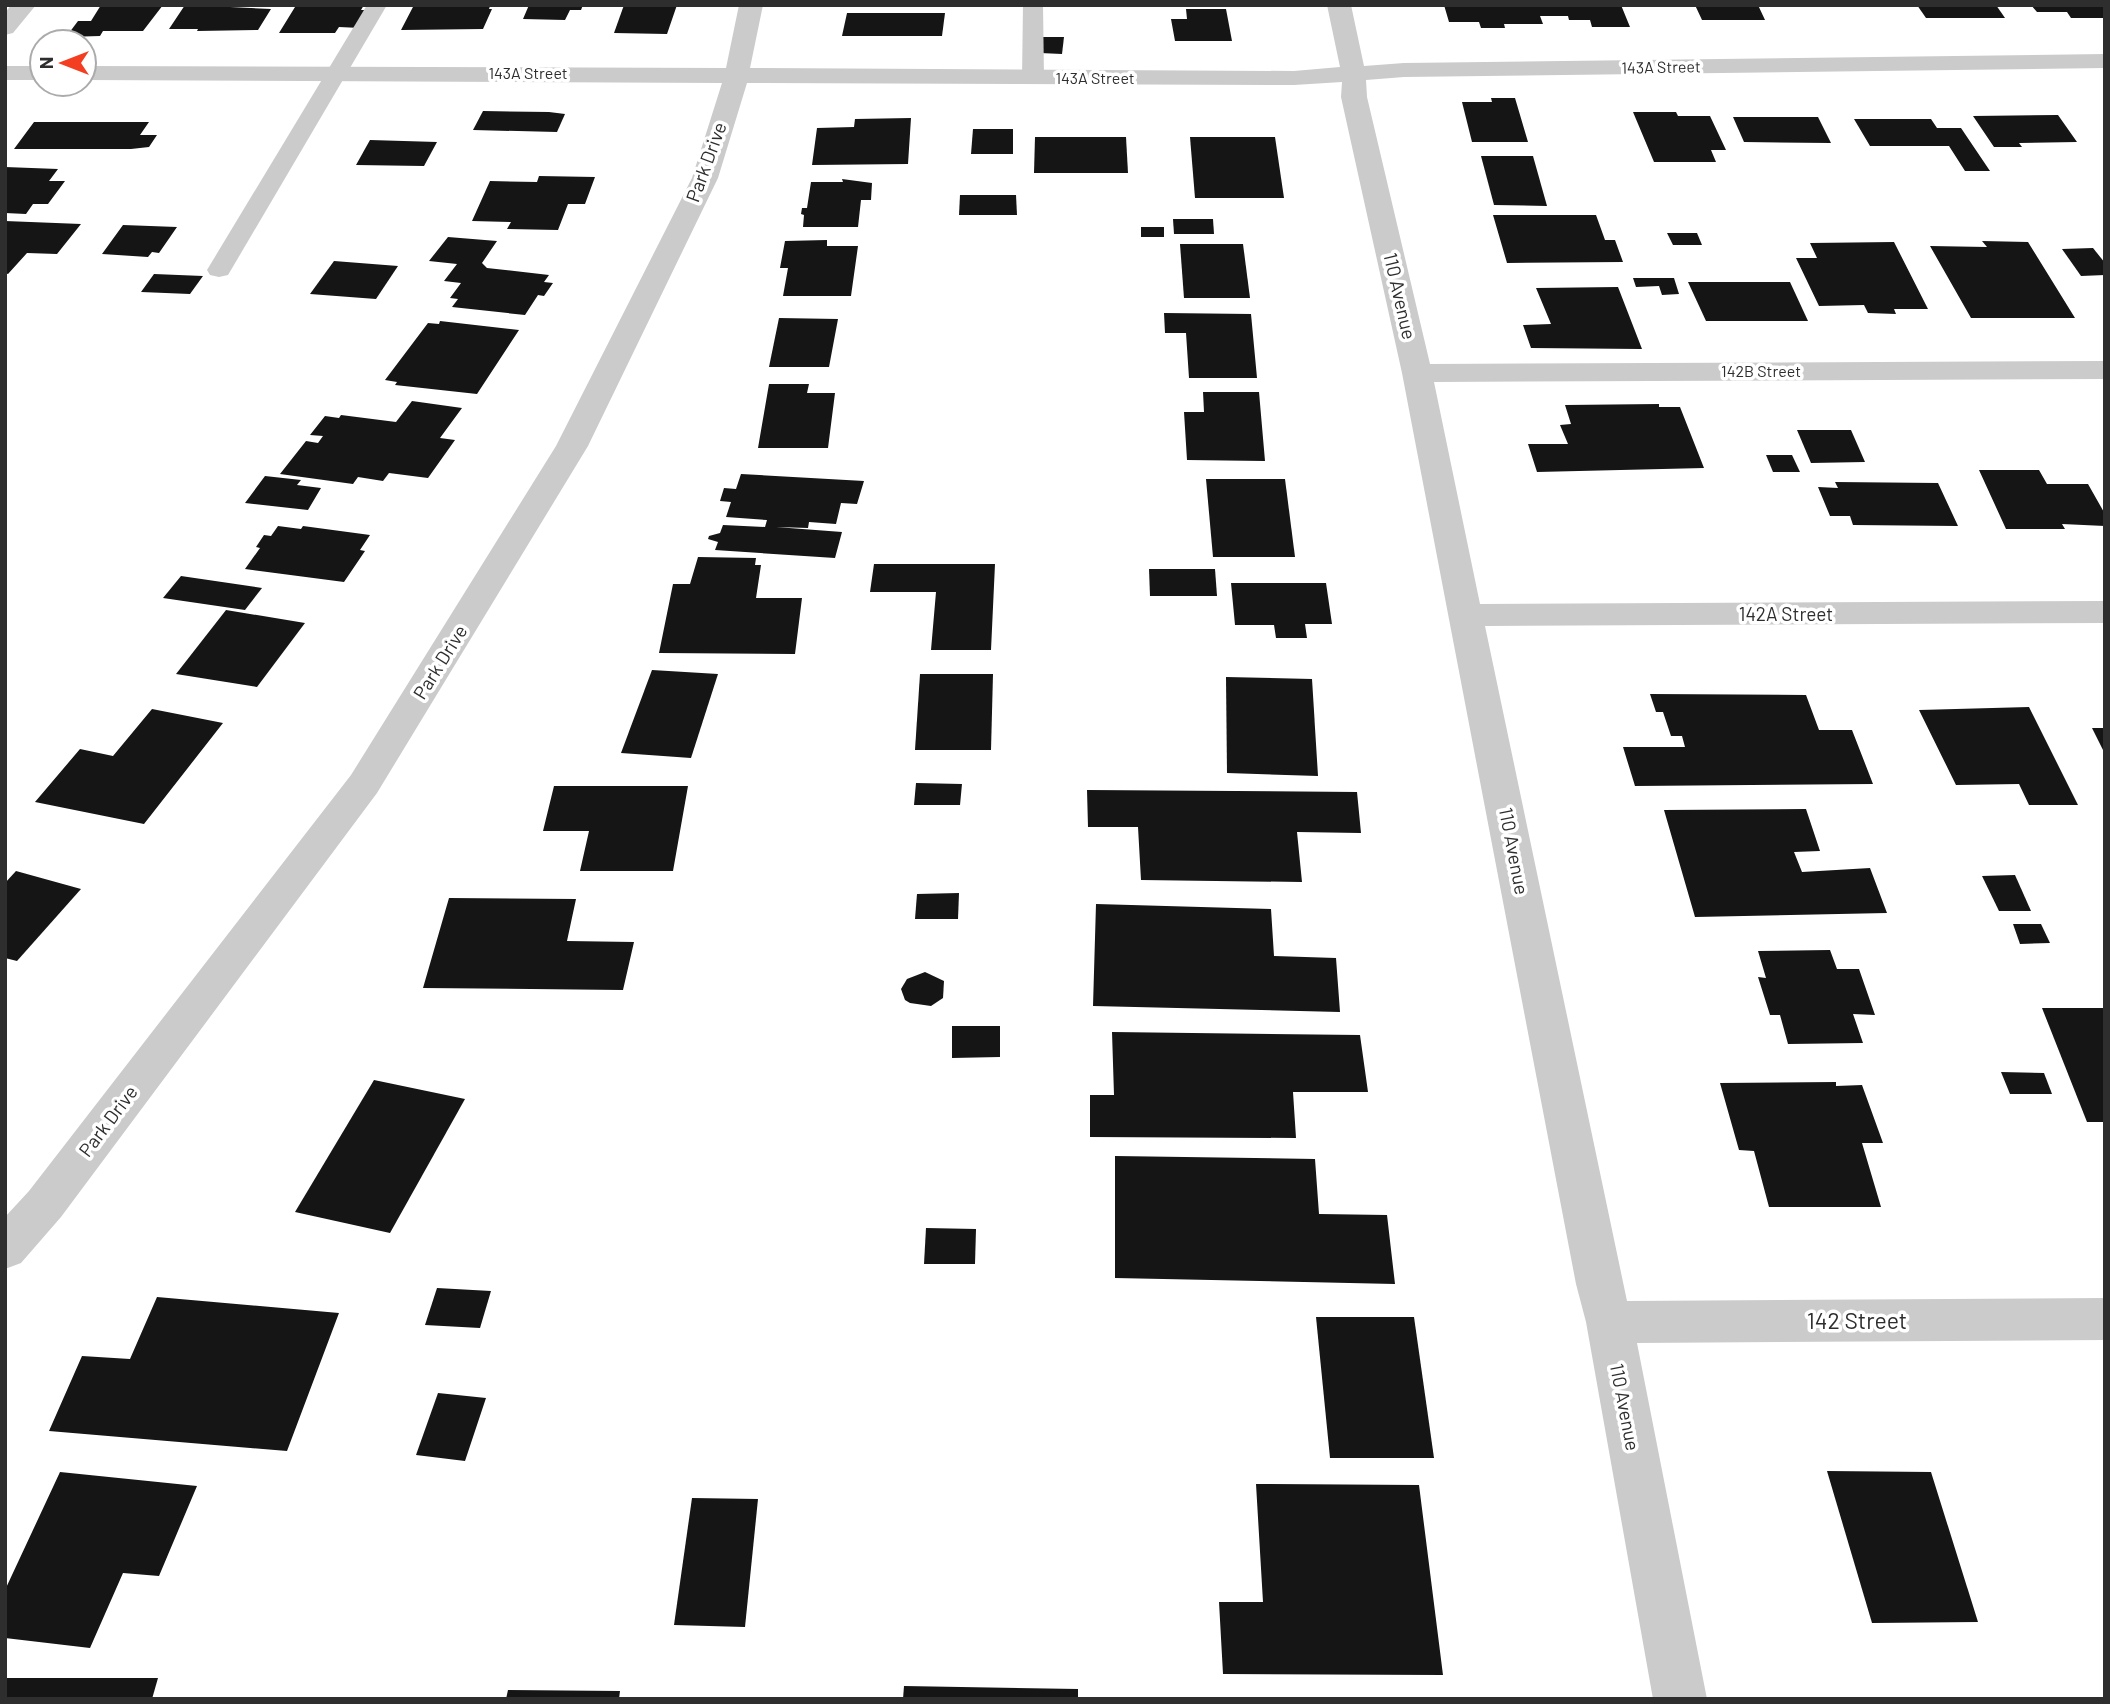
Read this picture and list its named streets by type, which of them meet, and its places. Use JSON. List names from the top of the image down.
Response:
{
  "streets": {
    "street": [
      "143A Street",
      "Park Drive",
      "110 Avenue",
      "142B Street",
      "142A Street",
      "142 Street"
    ]
  },
  "crossings": [
    ["143A Street", "Park Drive"],
    ["143A Street", "110 Avenue"],
    ["110 Avenue", "142B Street"],
    ["110 Avenue", "142A Street"],
    ["110 Avenue", "142 Street"]
  ],
  "north": "left"
}
